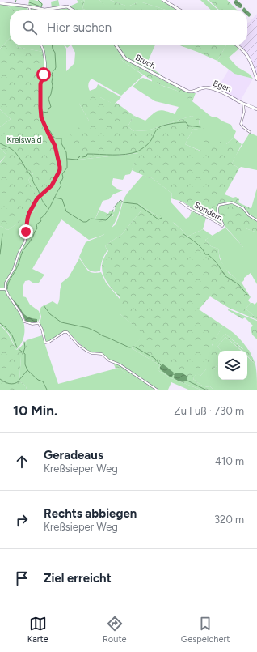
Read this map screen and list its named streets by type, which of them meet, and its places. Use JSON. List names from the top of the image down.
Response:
{
  "streets": {
    "street": ["Bruch", "Egen", "Sondern"]
  },
  "crossings": [
    ["Bruch", "Egen"]
  ],
  "parks": ["Kreiswald"],
  "page": {
    "search": "Hier suchen",
    "heading": ["10 Min.", "Zu Fuß · 730 m"],
    "list": [
      ["Geradeaus", "Kreßsieper Weg", "410 m"],
      ["Rechts abbiegen", "Kreßsieper Weg", "320 m"],
      "Ziel erreicht"
    ],
    "nav": ["Karte", "Route", "Gespeichert"]
  }
}
